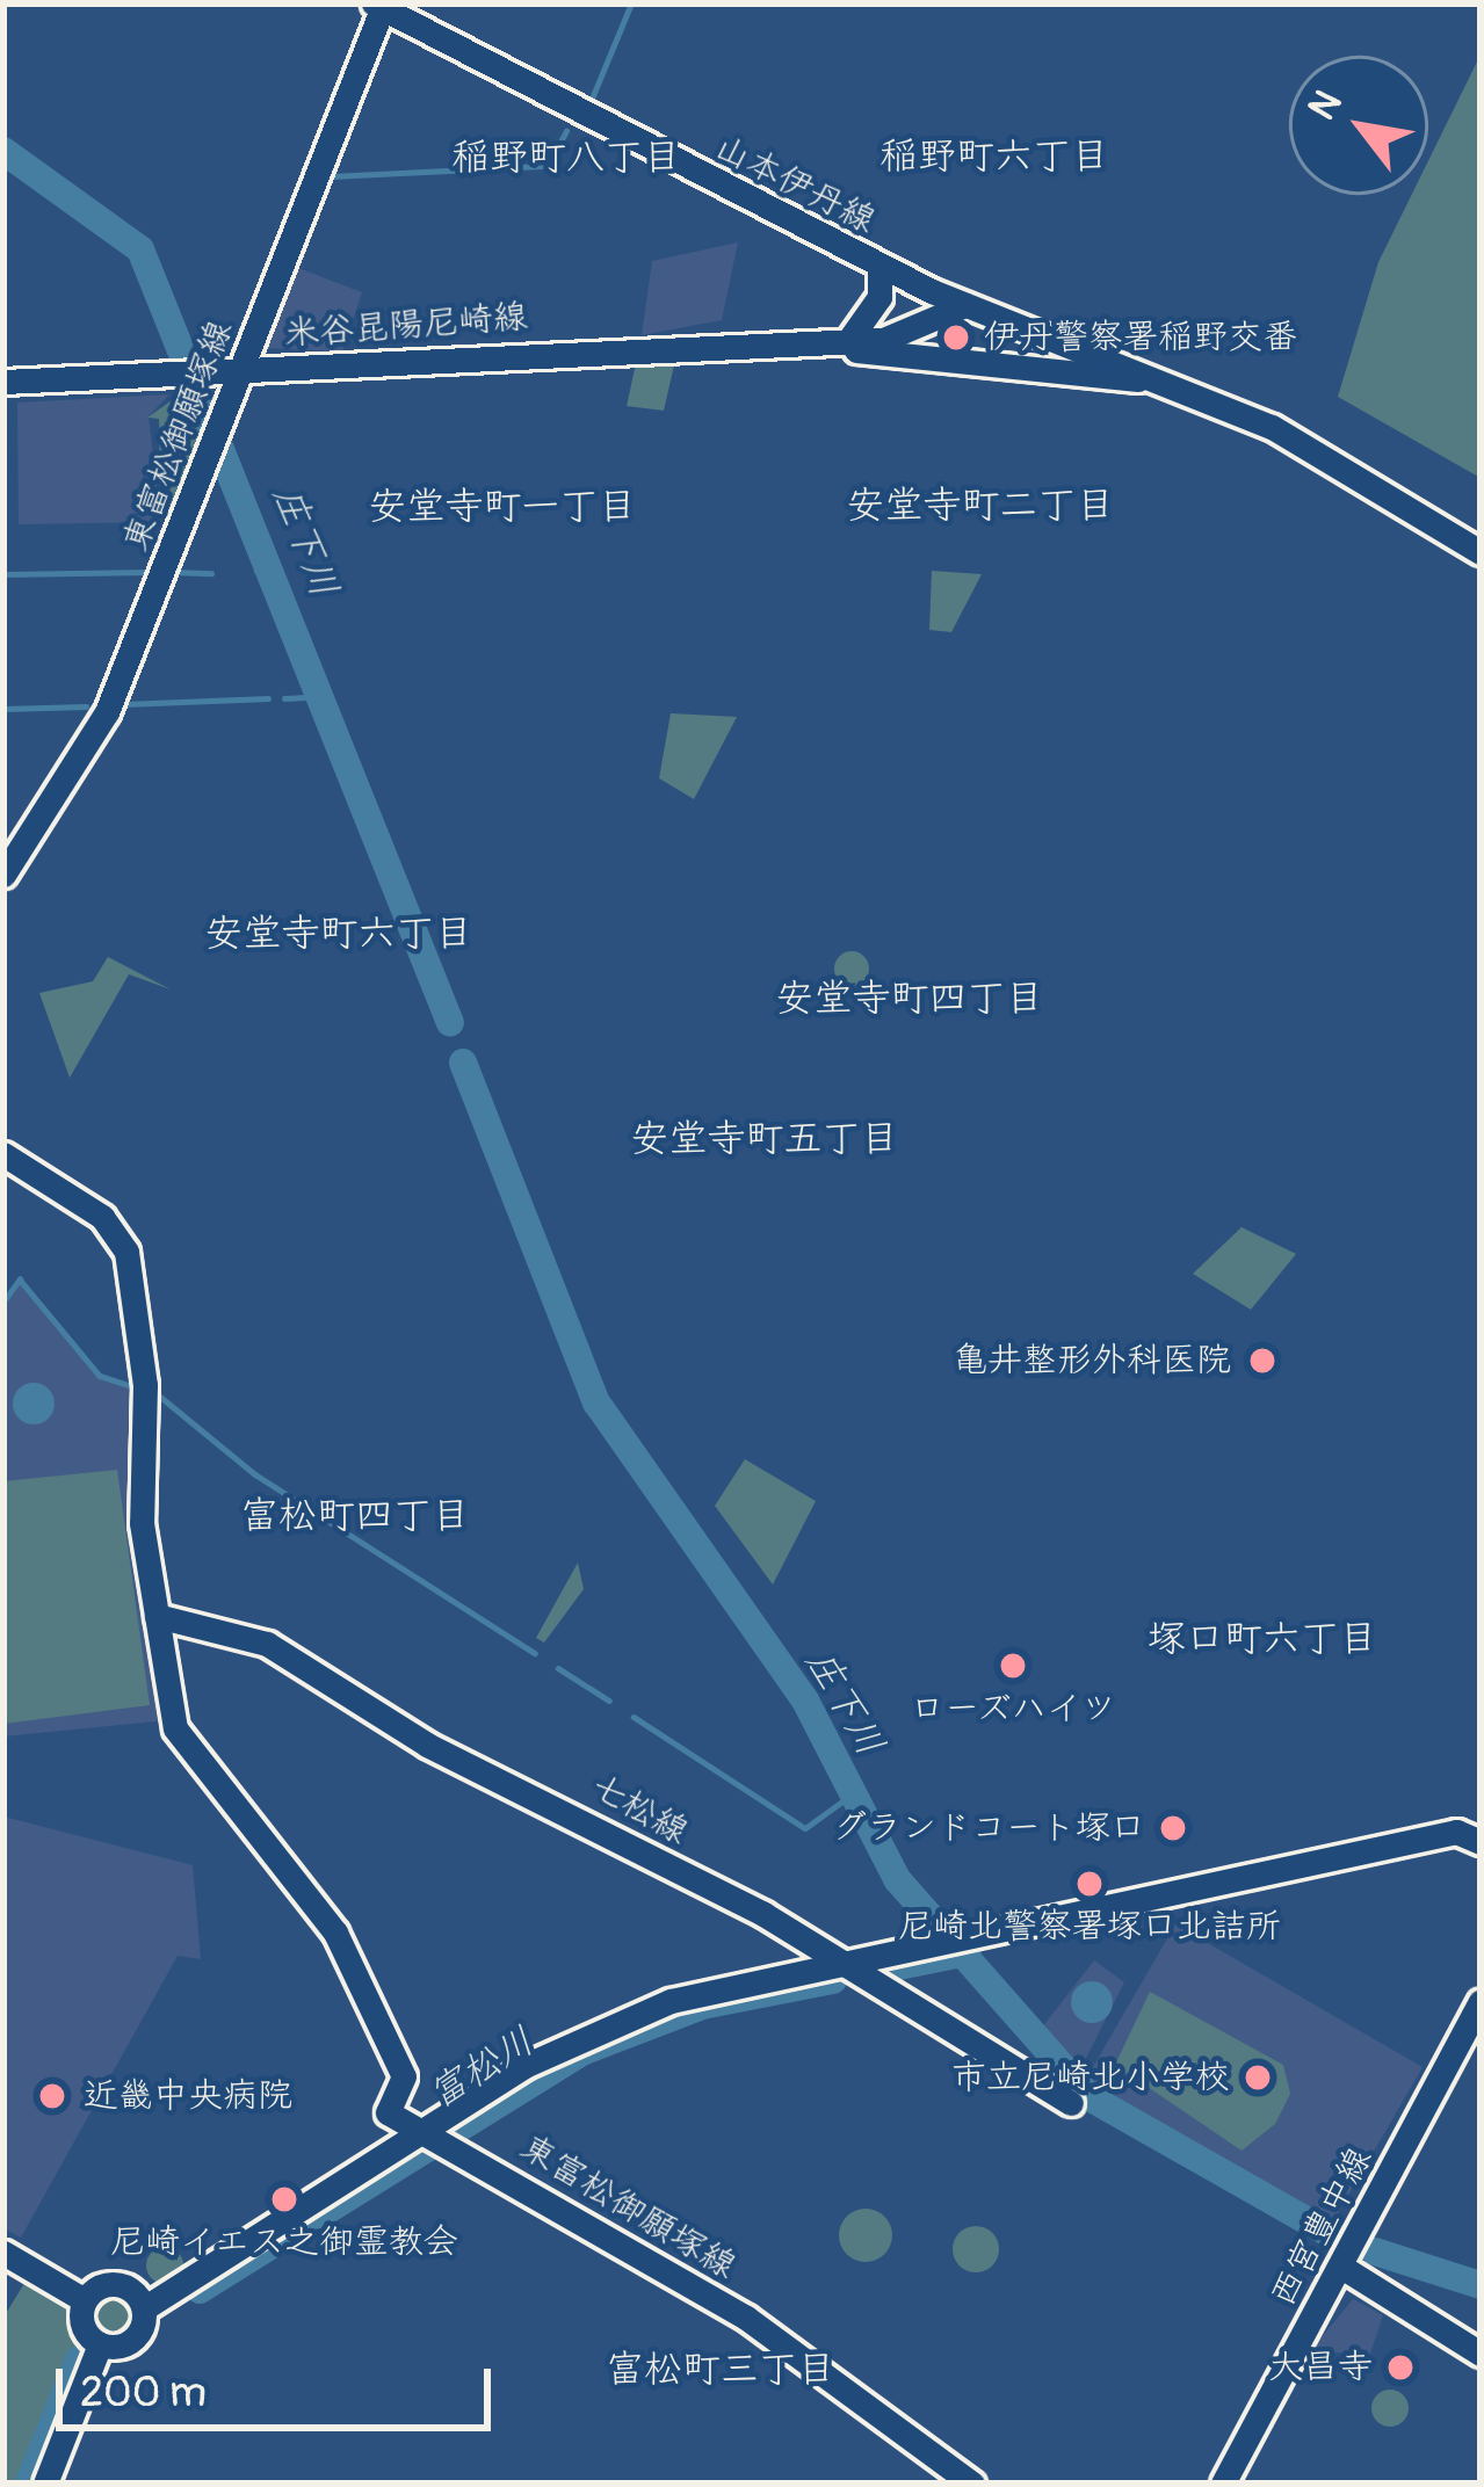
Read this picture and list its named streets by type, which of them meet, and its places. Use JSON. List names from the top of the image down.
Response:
{
  "streets": {
    "main road": [
      "山本伊丹線",
      "米谷昆陽尼崎線",
      "東富松御願塚線",
      "七松線",
      "西宮豊中線"
    ]
  },
  "crossings": [
    ["山本伊丹線", "米谷昆陽尼崎線"],
    ["山本伊丹線", "東富松御願塚線"],
    ["米谷昆陽尼崎線", "東富松御願塚線"],
    ["東富松御願塚線", "七松線"]
  ],
  "districts": [
    "稲野町六丁目",
    "稲野町八丁目",
    "安堂寺町二丁目",
    "安堂寺町一丁目",
    "安堂寺町六丁目",
    "安堂寺町四丁目",
    "安堂寺町五丁目",
    "富松町四丁目",
    "塚口町六丁目",
    "富松町三丁目"
  ],
  "water": ["庄下川", "富松川"],
  "places": [
    "伊丹警察署稲野交番",
    "亀井整形外科医院",
    "ローズハイツ",
    "グランドコート塚口",
    "尼崎北警察署塚口北詰所",
    "市立尼崎北小学校",
    "近畿中央病院",
    "尼崎イエス之御霊教会",
    "大昌寺"
  ],
  "scale_bar": "200 m",
  "north": "top left"
}
